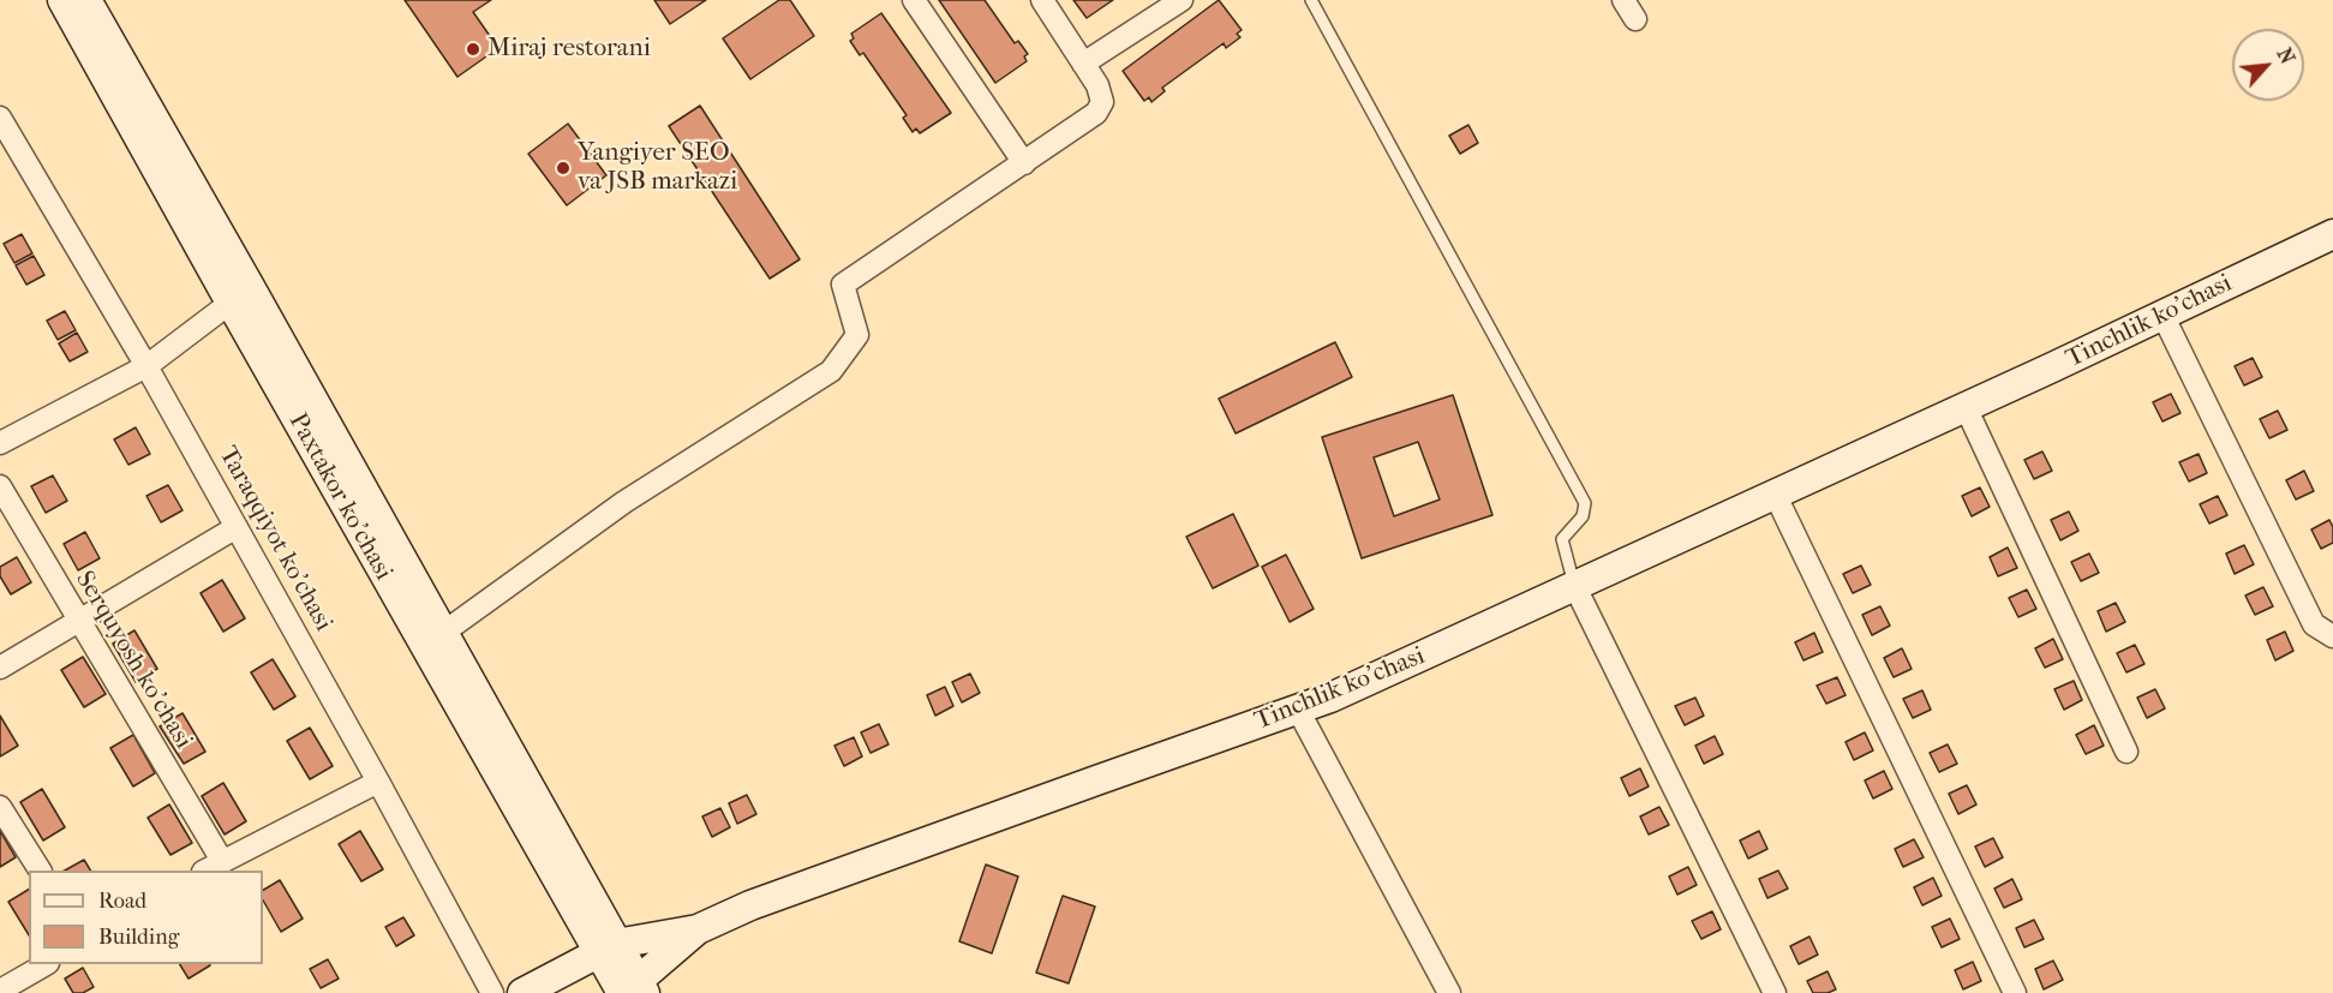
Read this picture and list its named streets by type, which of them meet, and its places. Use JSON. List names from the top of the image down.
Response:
{
  "streets": {
    "main road": ["Tinchlik ko'chasi", "Paxtakor ko'chasi"],
    "street": ["Taraqqiyot ko'chasi", "Serquyosh ko'chasi"]
  },
  "crossings": [
    ["Tinchlik ko'chasi", "Paxtakor ko'chasi"]
  ],
  "places": ["Miraj restorani", "Yangiyer SEO va JSB markazi"],
  "legend": ["Road", "Building"],
  "north": "top right"
}
